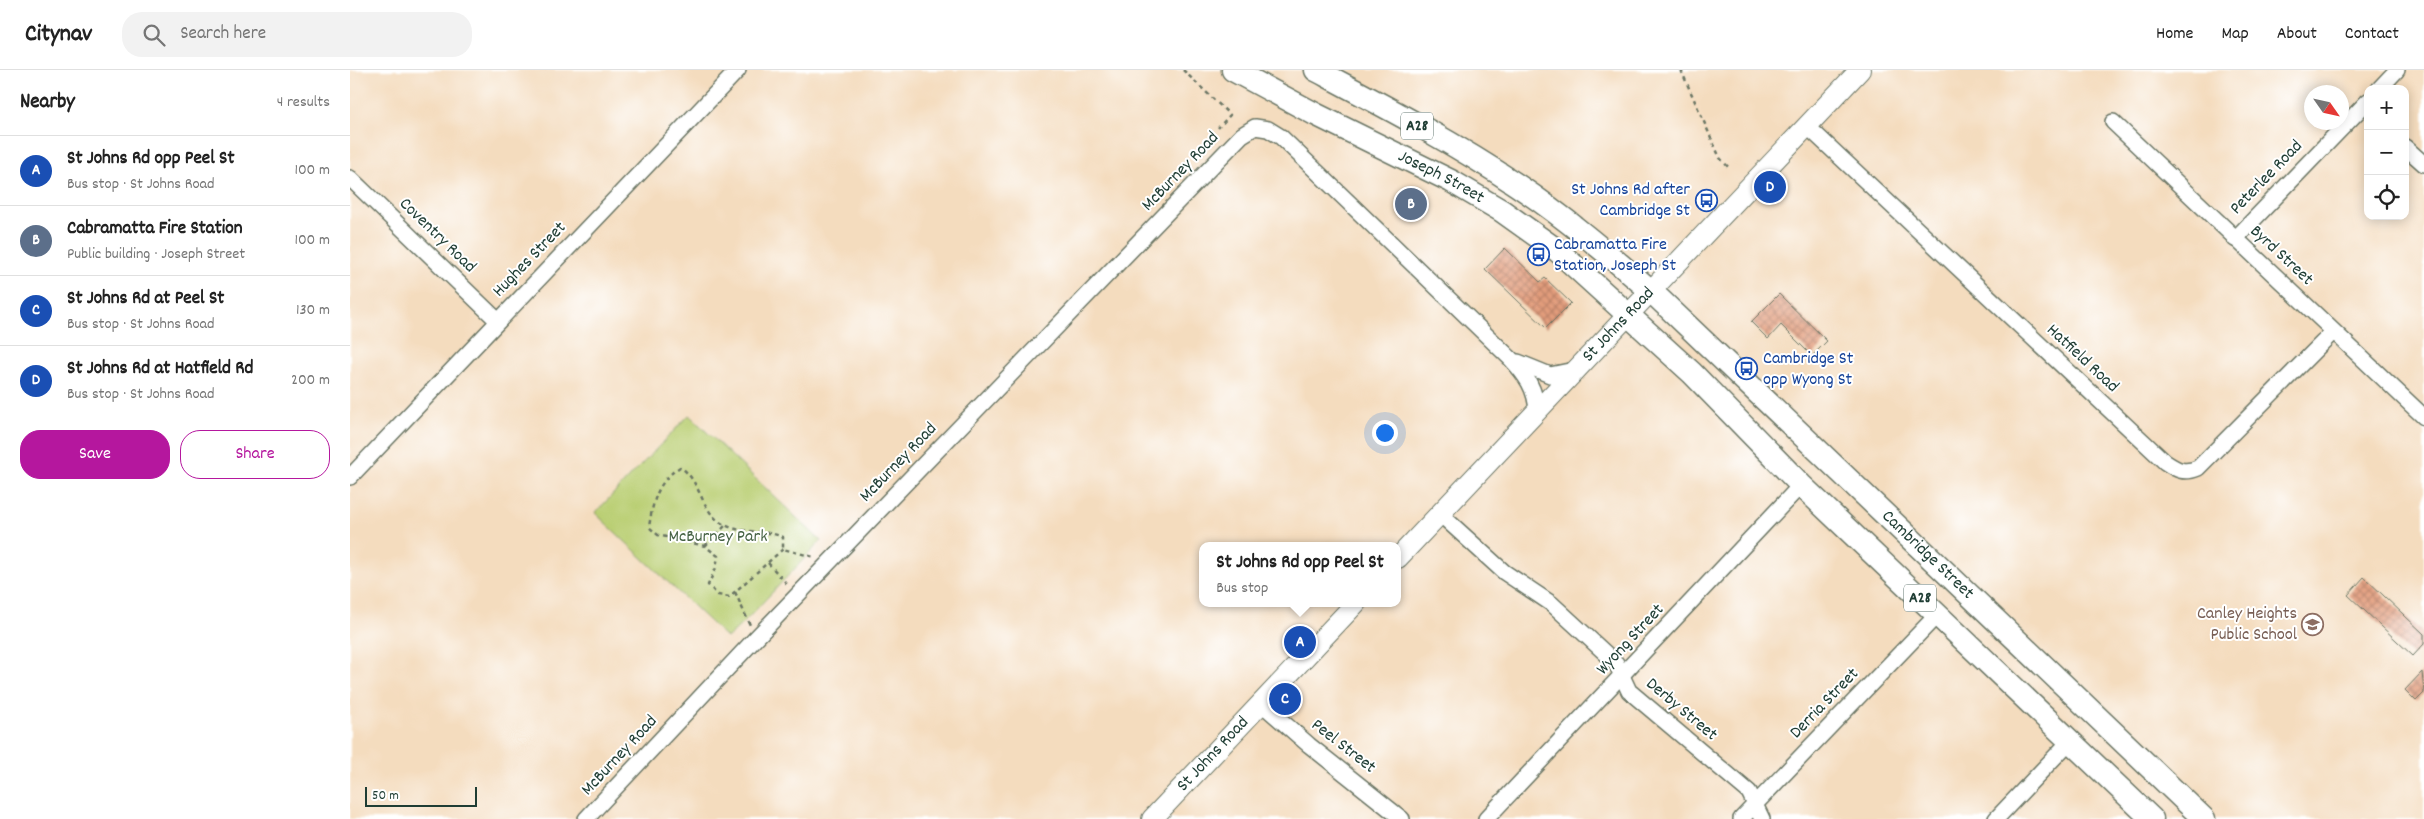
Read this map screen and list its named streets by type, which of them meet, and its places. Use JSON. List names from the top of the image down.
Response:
{
  "streets": {
    "highway": ["A28", "Joseph Street", "Cambridge Street"],
    "main road": ["St Johns Road"],
    "street": [
      "McBurney Road",
      "Peterlee Road",
      "Coventry Road",
      "Byrd Street",
      "Hughes Street",
      "Hatfield Road",
      "Wyong Street",
      "Derria Street",
      "Derby Street",
      "Peel Street"
    ]
  },
  "crossings": [
    ["A28", "Joseph Street"],
    ["A28", "St Johns Road"],
    ["A28", "Wyong Street"],
    ["A28", "Derria Street"],
    ["Joseph Street", "St Johns Road"],
    ["Joseph Street", "Cambridge Street"],
    ["Peterlee Road", "Byrd Street"],
    ["Coventry Road", "Hughes Street"],
    ["Byrd Street", "Hatfield Road"],
    ["St Johns Road", "Hatfield Road"],
    ["St Johns Road", "Cambridge Street"],
    ["St Johns Road", "Derby Street"],
    ["St Johns Road", "Peel Street"],
    ["Wyong Street", "Derby Street"],
    ["Derria Street", "Derby Street"]
  ],
  "parks": ["McBurney Park"],
  "places": {
    "bus stop": ["St Johns Rd after Cambridge St", "Cabramatta Fire Station, Joseph St", "Cambridge St opp Wyong St"],
    "school or university": ["Canley Heights Public School"]
  },
  "scale_bar": "50 m",
  "north": "bottom right",
  "page": {
    "header": "Citynav",
    "search": "Search here",
    "nav": [
      "Home",
      "Map",
      "About",
      "Contact"
    ],
    "heading": ["Nearby", "4 results"],
    "map_buttons": ["+", "−"],
    "list": [
      {
        "mark": "A",
        "name": "St Johns Rd opp Peel St",
        "note": "Bus stop · St Johns Road",
        "value": "100 m"
      },
      {
        "mark": "B",
        "name": "Cabramatta Fire Station",
        "note": "Public building · Joseph Street",
        "value": "100 m"
      },
      {
        "mark": "C",
        "name": "St Johns Rd at Peel St",
        "note": "Bus stop · St Johns Road",
        "value": "130 m"
      },
      {
        "mark": "D",
        "name": "St Johns Rd at Hatfield Rd",
        "note": "Bus stop · St Johns Road",
        "value": "200 m"
      }
    ],
    "pins": [
      "D",
      "B",
      "A",
      "C"
    ],
    "buttons": ["Save", "Share"],
    "popup": ["St Johns Rd opp Peel St", "Bus stop"],
    "scale": "50 m"
  }
}
